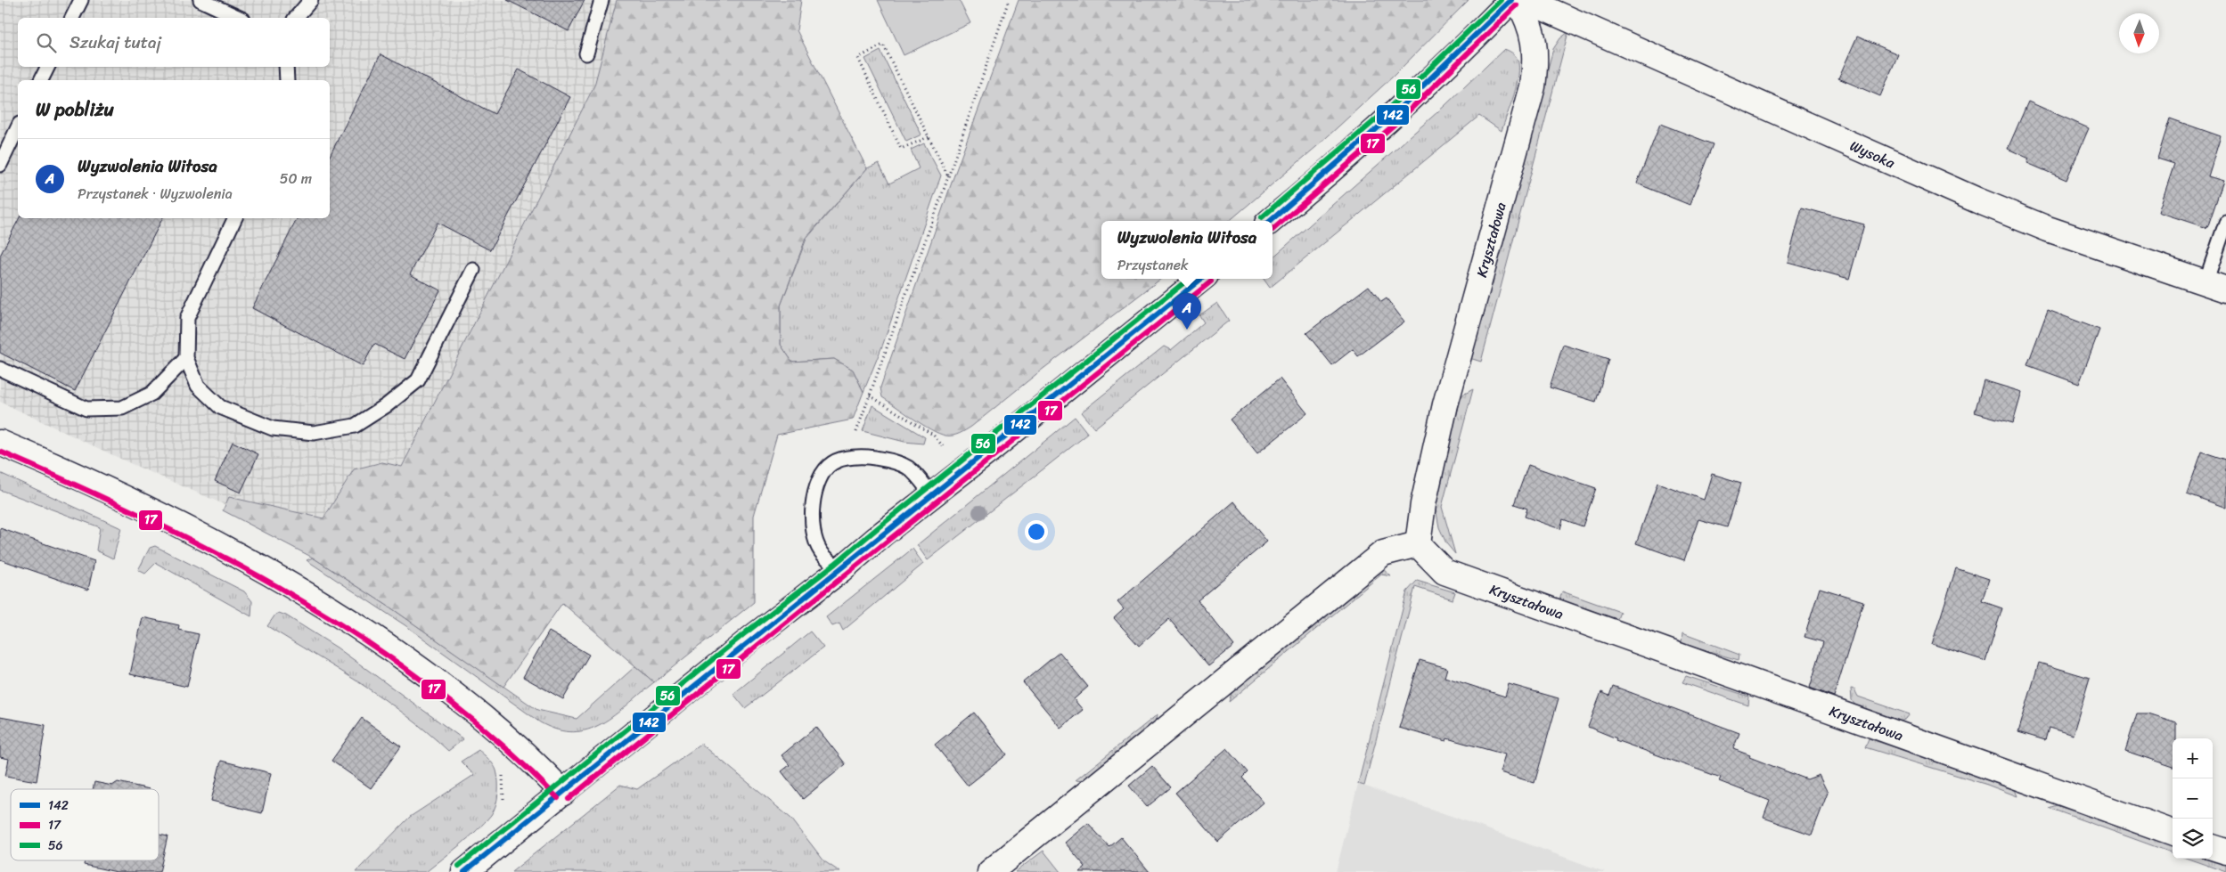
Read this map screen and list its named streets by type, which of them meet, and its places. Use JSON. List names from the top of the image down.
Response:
{
  "streets": {
    "street": ["Wysoka", "Kryształowa"]
  },
  "lines": ["transit line 142", "transit line 56", "transit line 17"],
  "legend": ["142", "17", "56"],
  "north": "bottom",
  "page": {
    "search": "Szukaj tutaj",
    "heading": "W pobliżu",
    "list": [
      {
        "mark": "A",
        "name": "Wyzwolenia Witosa",
        "note": "Przystanek · Wyzwolenia",
        "value": "50 m"
      }
    ],
    "popup": ["Wyzwolenia Witosa", "Przystanek"],
    "pins": "A",
    "map_buttons": ["+", "−"]
  }
}
